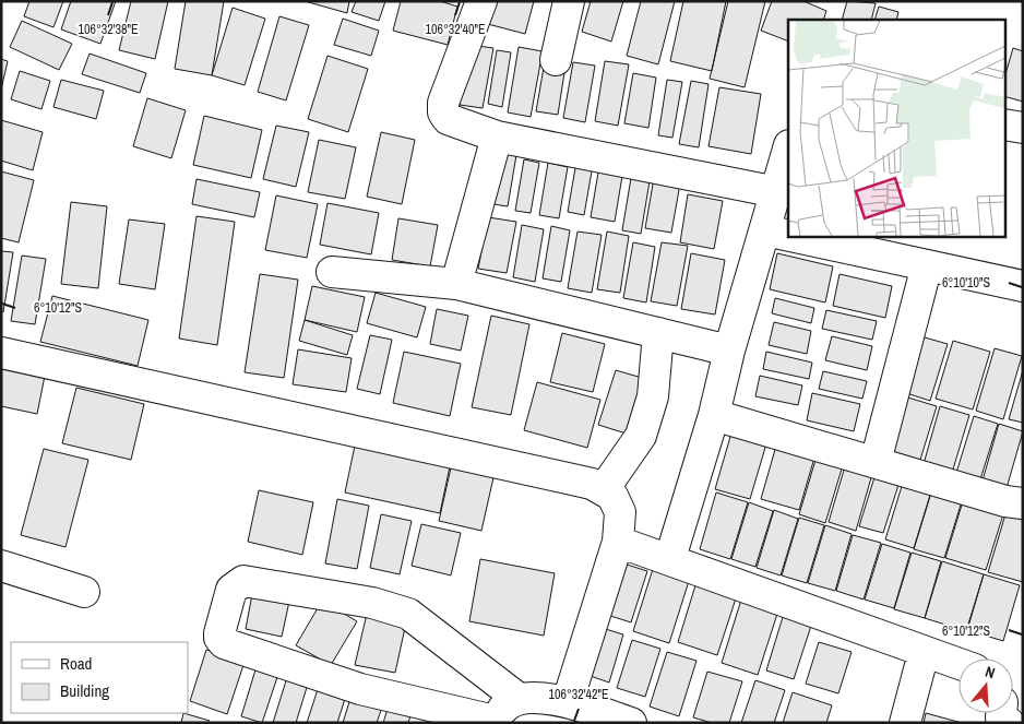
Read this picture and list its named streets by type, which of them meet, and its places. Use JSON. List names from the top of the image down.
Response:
{
  "legend": ["Road", "Building"],
  "north": "top",
  "coordinates": [
    "106°32'38\"E",
    "106°32'40\"E",
    "6°10'10\"S",
    "6°10'12\"S",
    "106°32'42\"E"
  ]
}
